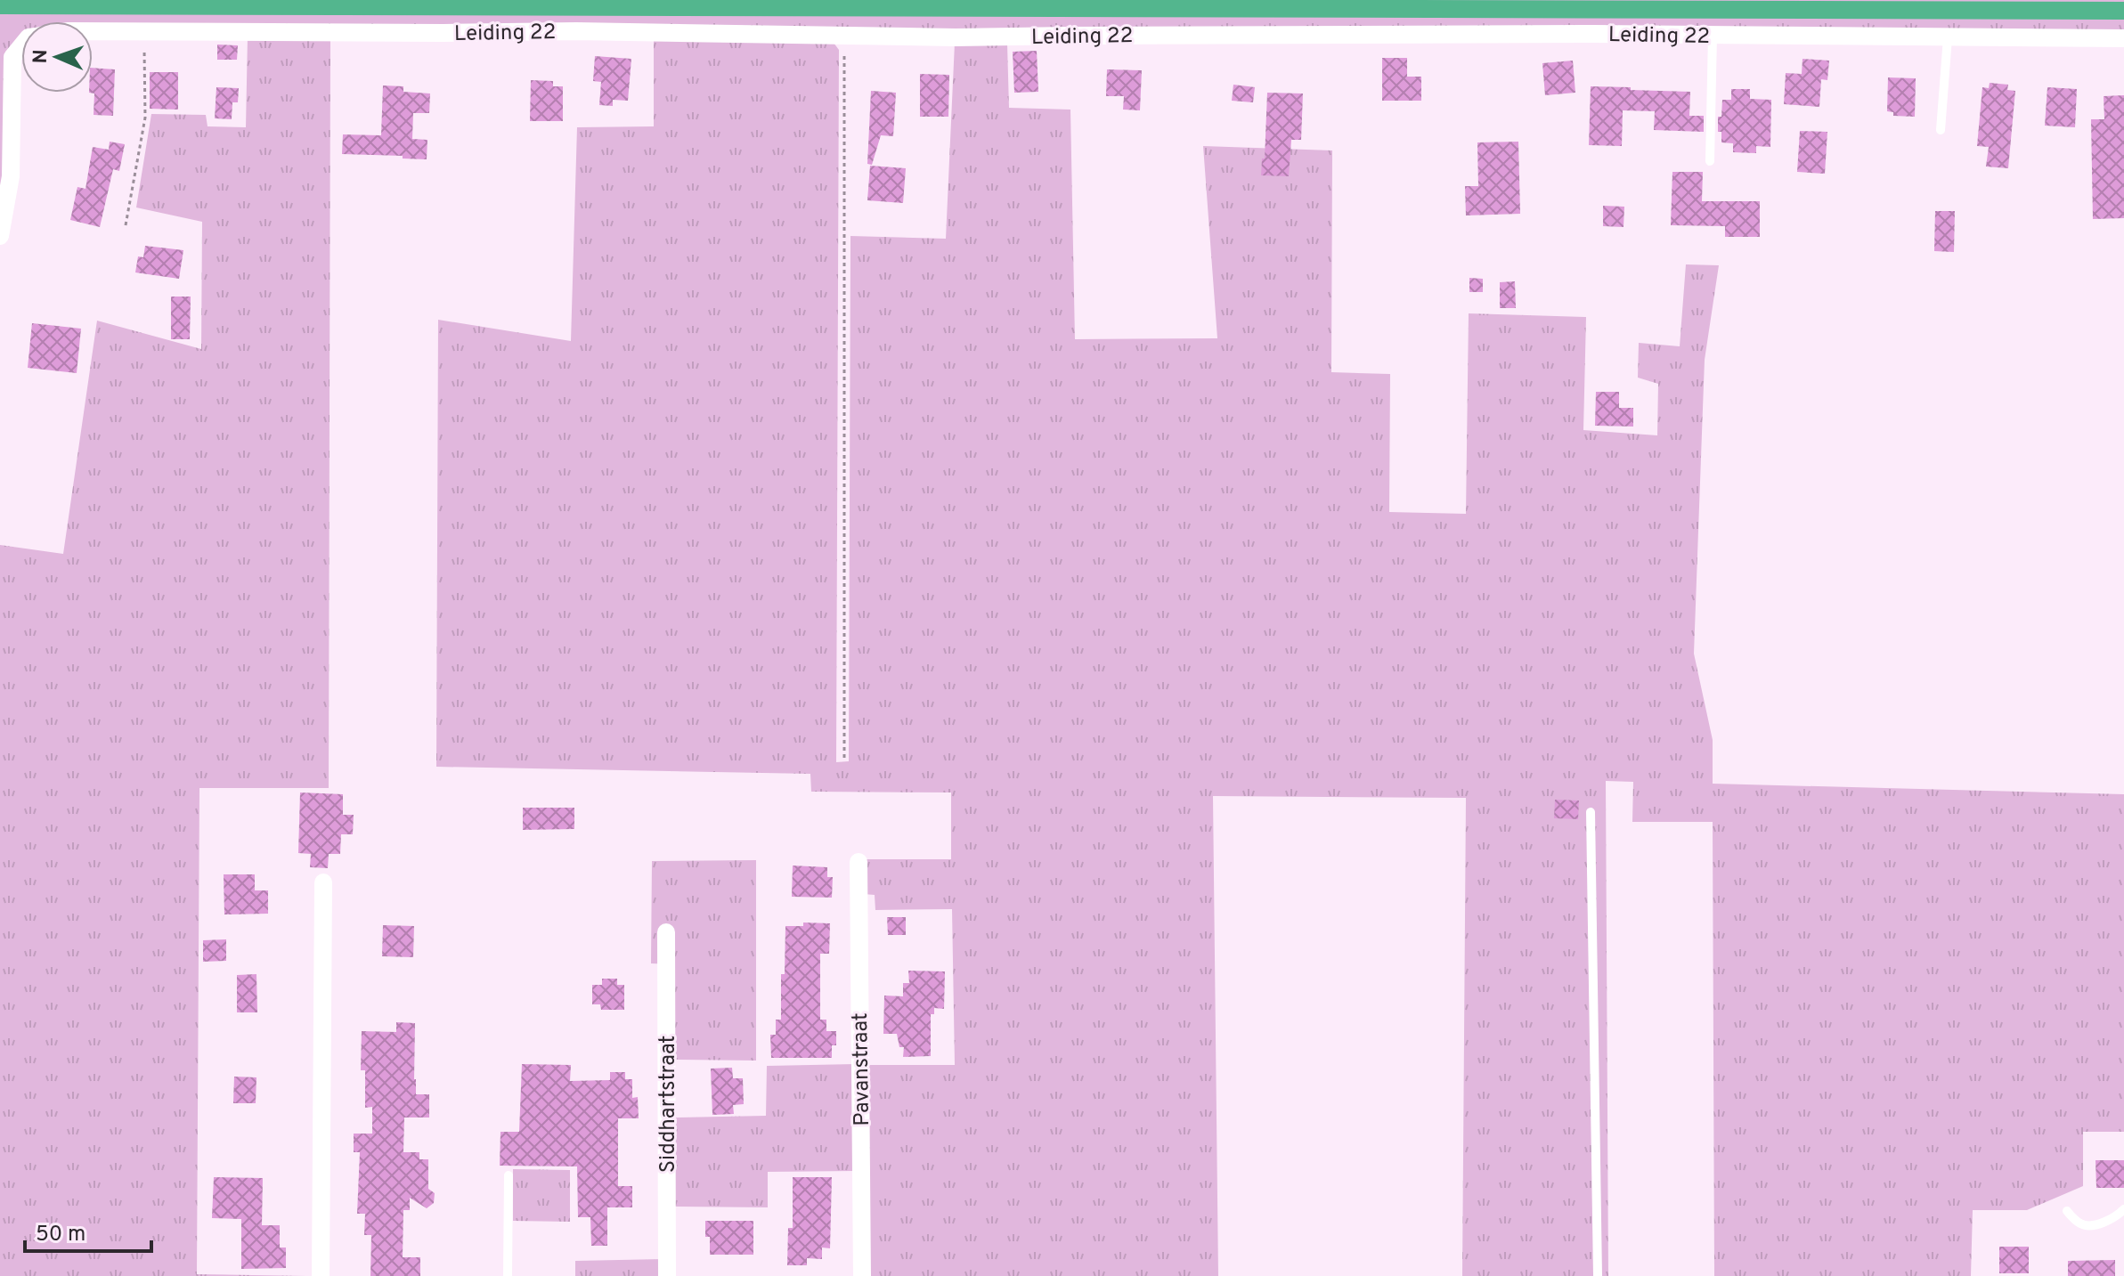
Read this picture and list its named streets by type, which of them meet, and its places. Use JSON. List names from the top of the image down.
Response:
{
  "streets": {
    "street": ["Leiding 22", "Pavanstraat", "Siddhartstraat"]
  },
  "scale_bar": "50 m",
  "north": "left"
}
